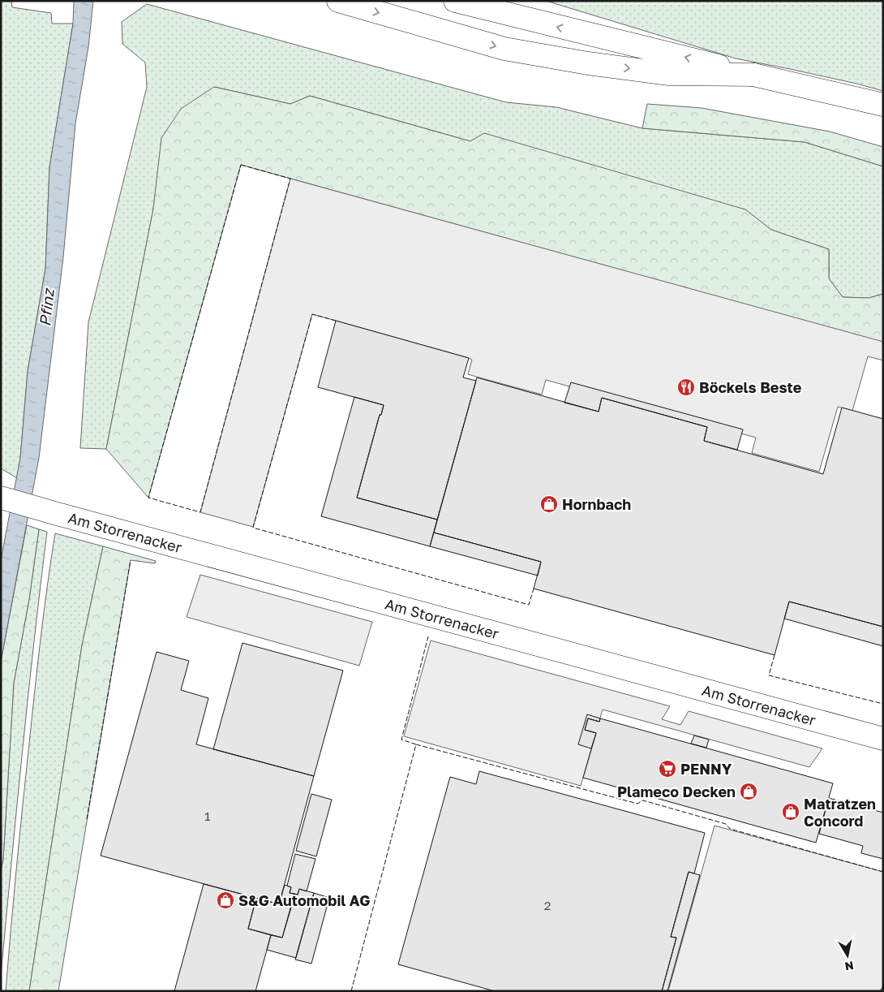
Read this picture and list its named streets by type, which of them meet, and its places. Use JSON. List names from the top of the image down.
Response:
{
  "streets": {
    "main road": ["Am Storrenacker"]
  },
  "water": ["Pfinz"],
  "places": {
    "restaurant": ["Böckels Beste"],
    "shop": [
      "Hornbach",
      "Plameco Decken",
      "Matratzen Concord",
      "S&G Automobil AG"
    ],
    "supermarket": ["PENNY"]
  },
  "house_numbers": ["1", "2"],
  "north": "bottom"
}
